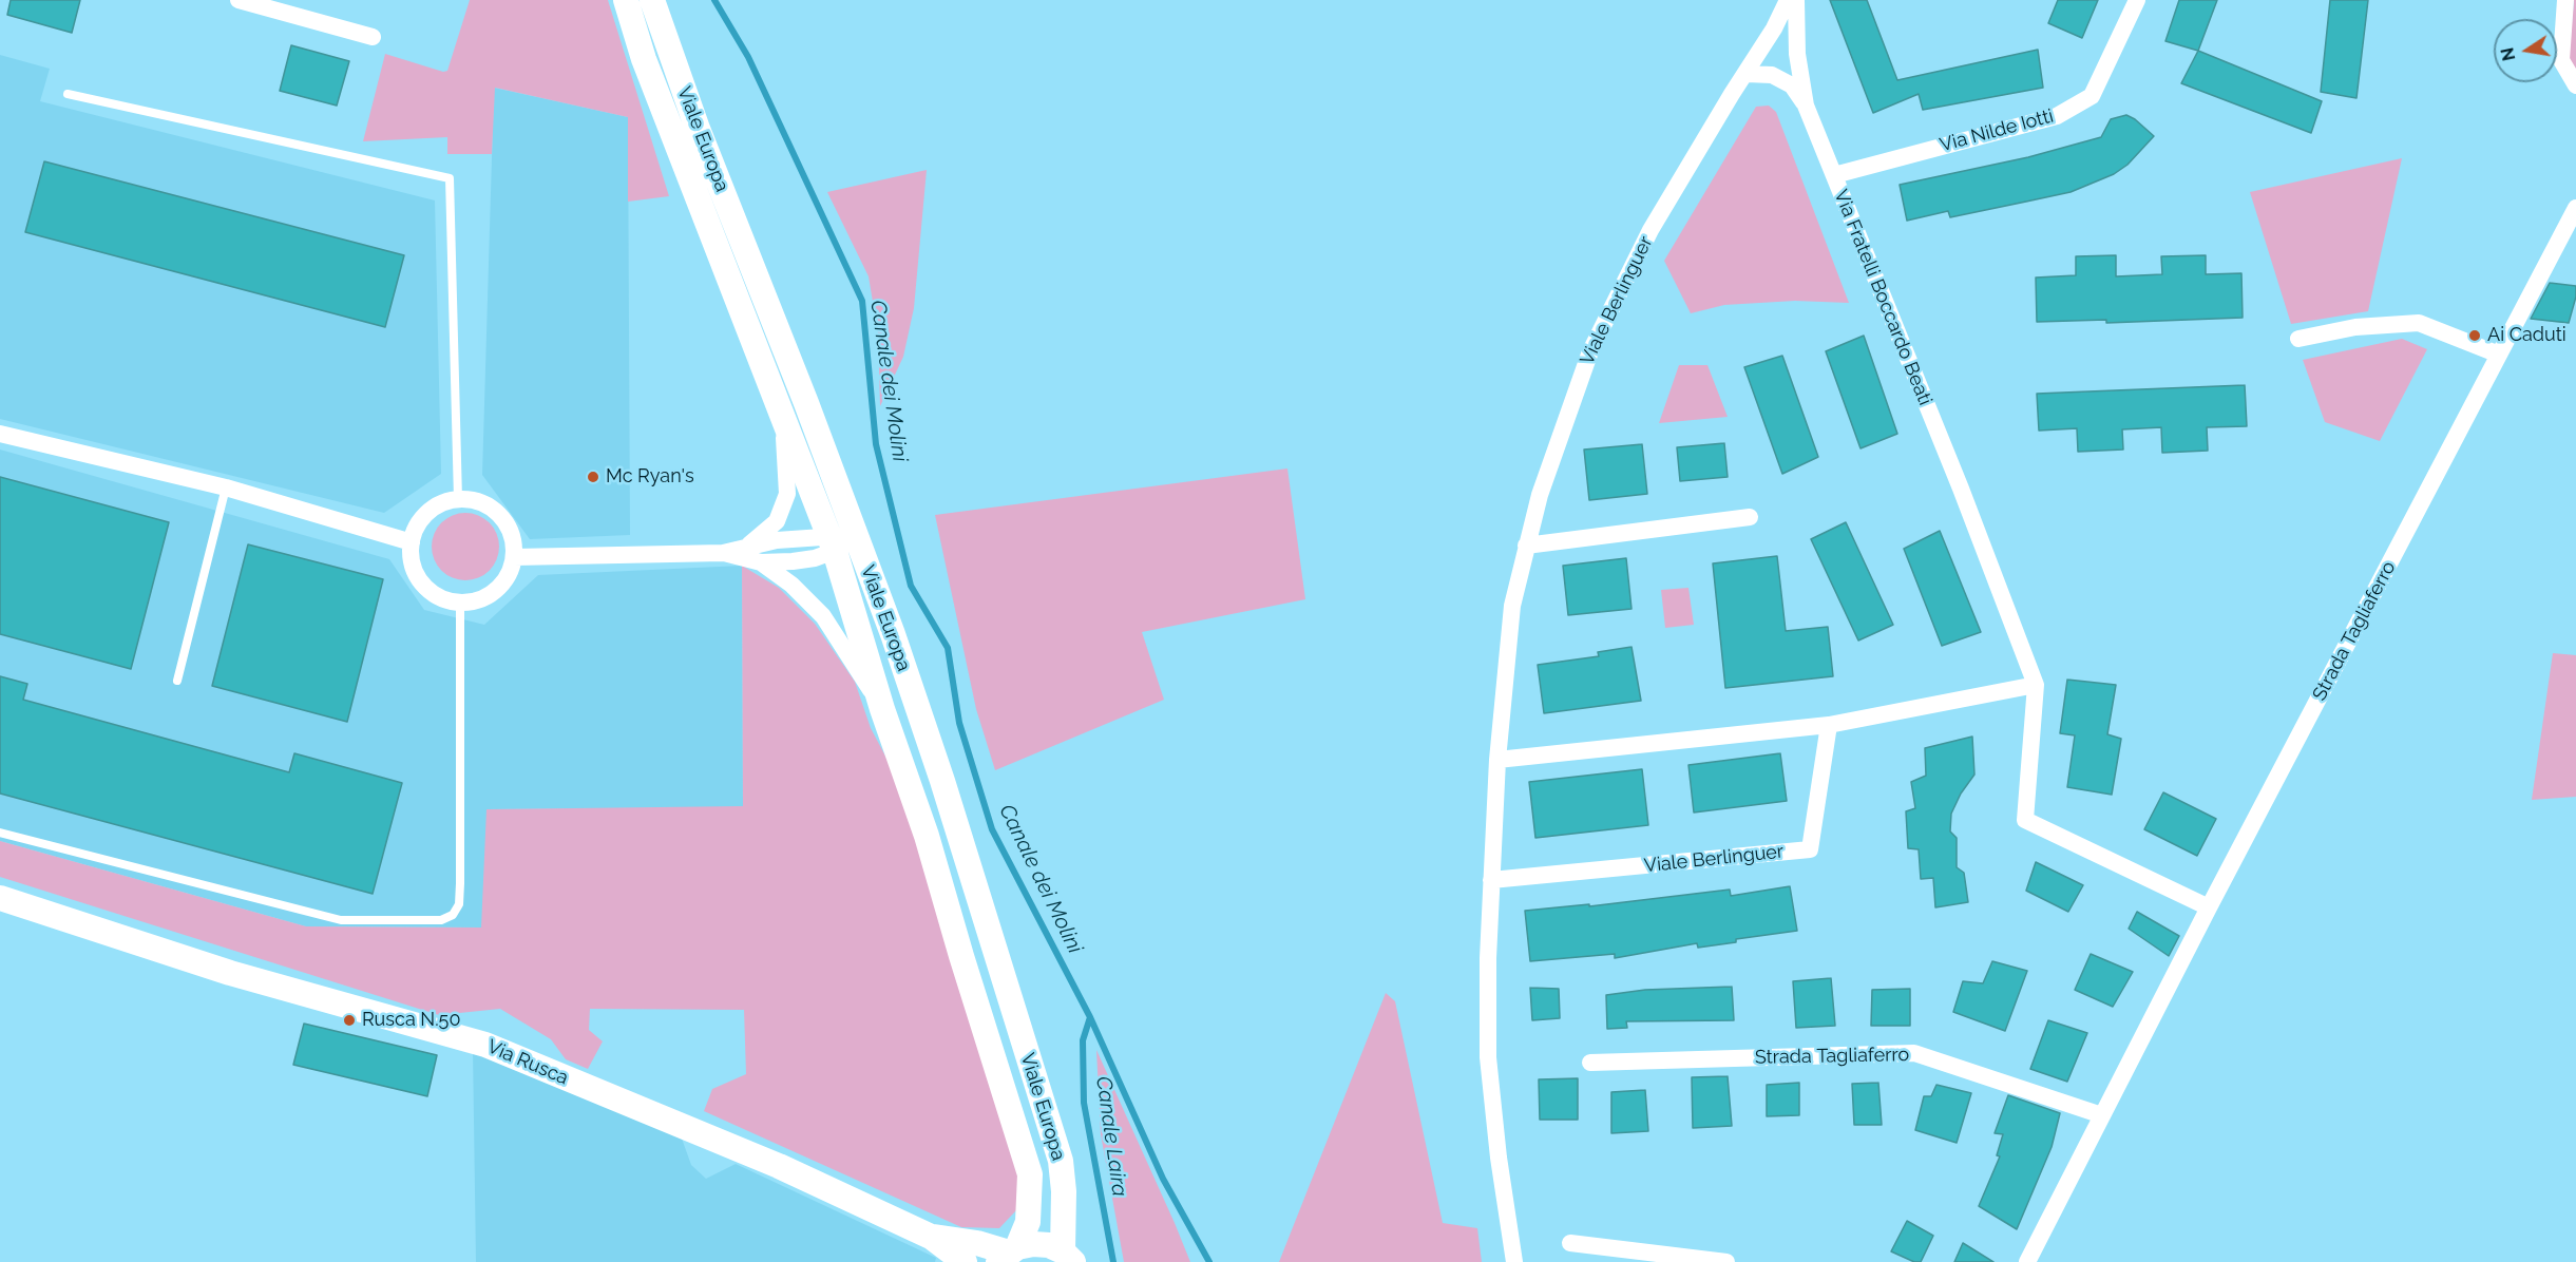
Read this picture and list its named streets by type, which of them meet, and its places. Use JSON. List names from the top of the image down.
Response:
{
  "streets": {
    "street": [
      "Via Nilde Iotti",
      "Viale Europa",
      "Via Fratelli Boccardo Beati",
      "Viale Berlinguer",
      "Strada Tagliaferro",
      "Via Rusca"
    ]
  },
  "crossings": [
    ["Via Nilde Iotti", "Via Fratelli Boccardo Beati"],
    ["Viale Europa", "Via Rusca"],
    ["Via Fratelli Boccardo Beati", "Viale Berlinguer"]
  ],
  "water": ["Canale dei Molini", "Canale Laira"],
  "places": ["Ai Caduti", "Mc Ryan's", "Rusca N.50"],
  "north": "left"
}
